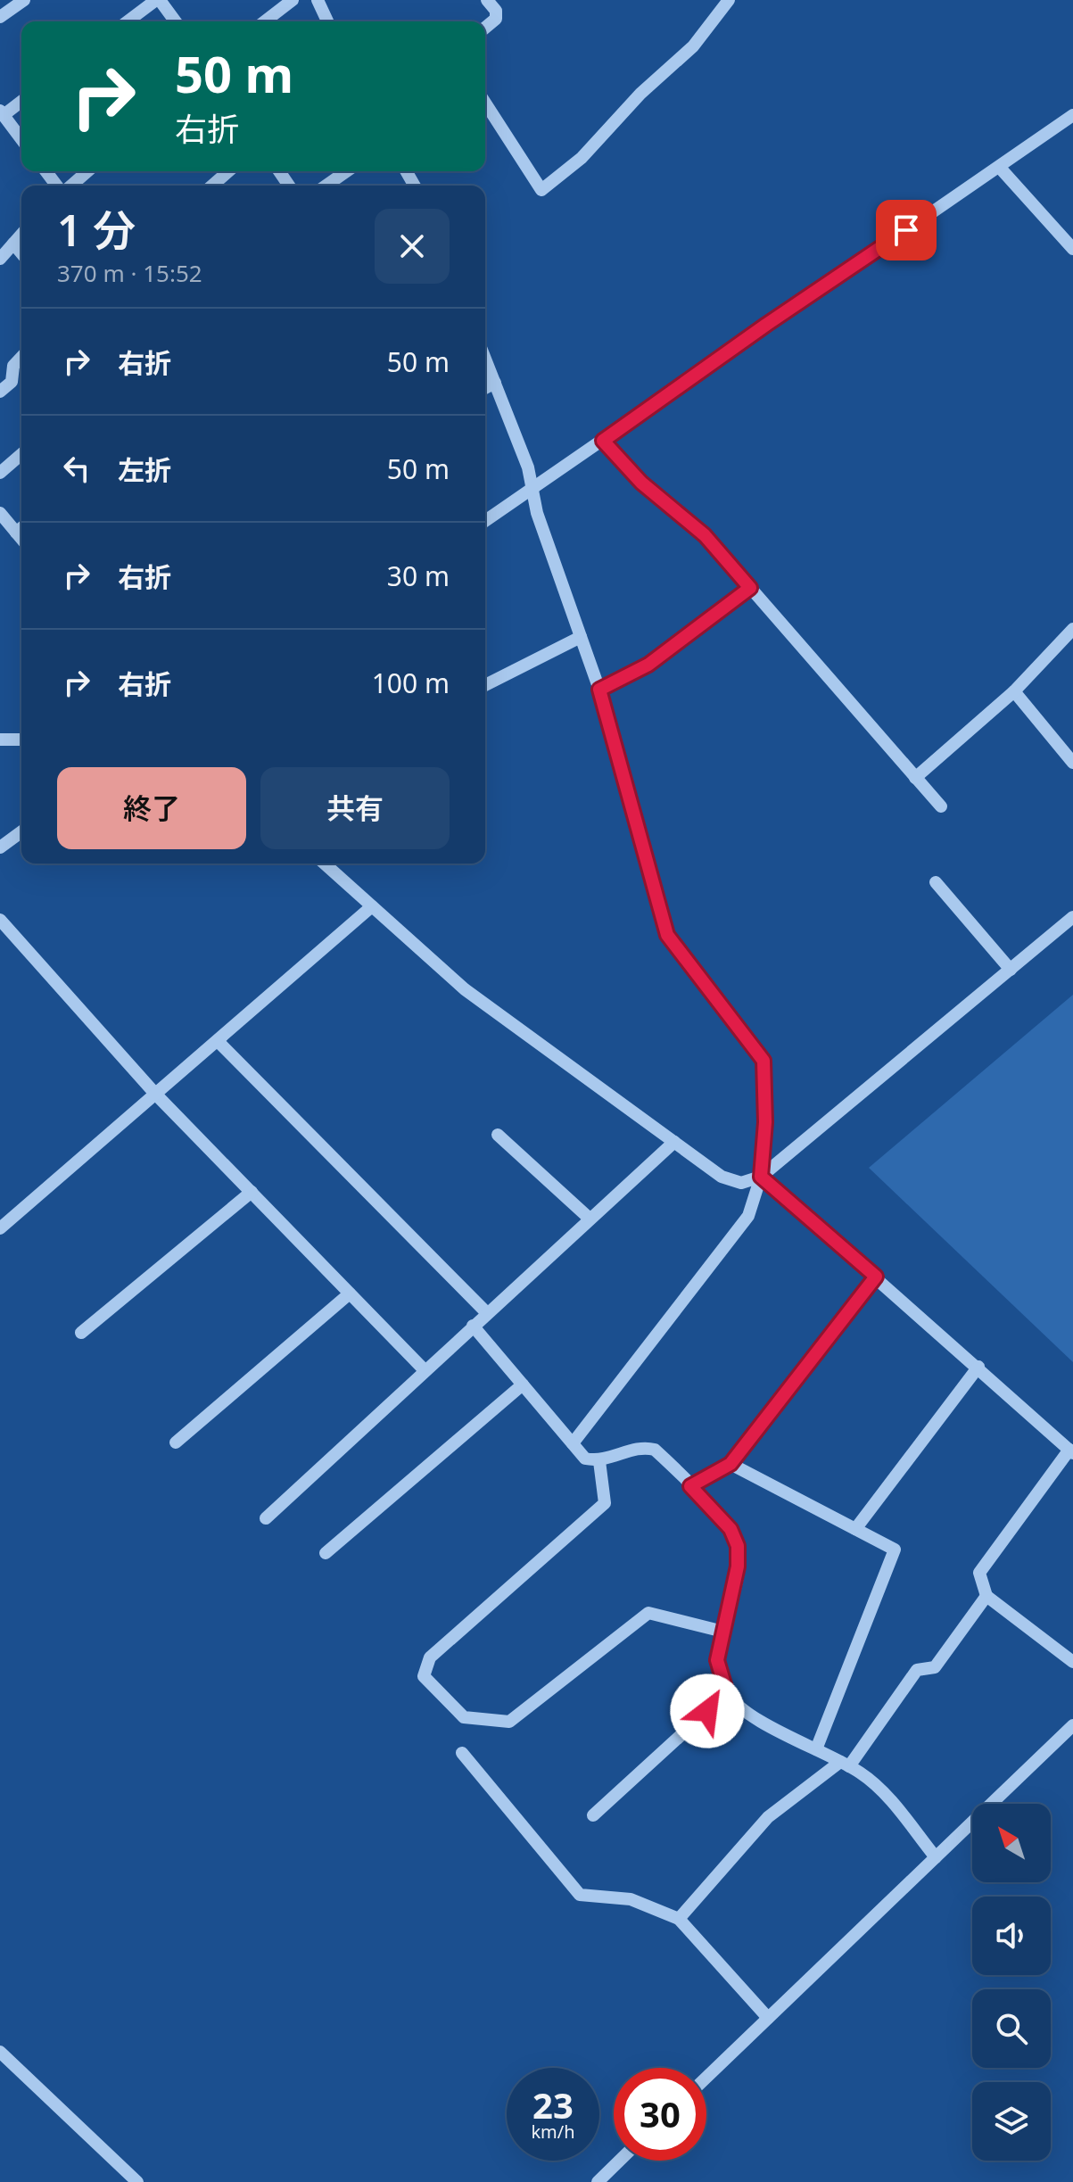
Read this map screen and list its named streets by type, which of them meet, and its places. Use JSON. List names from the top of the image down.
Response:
{
  "north": "top left",
  "page": {
    "turn": ["50 m", "右折"],
    "heading": ["1 分", "370 m · 15:52"],
    "list": [
      {
        "name": "右折",
        "value": "50 m"
      },
      {
        "name": "左折",
        "value": "50 m"
      },
      {
        "name": "右折",
        "value": "30 m"
      },
      {
        "name": "右折",
        "value": "100 m"
      }
    ],
    "buttons": ["終了", "共有"],
    "speed": "23 km/h",
    "limit": "30"
  }
}
